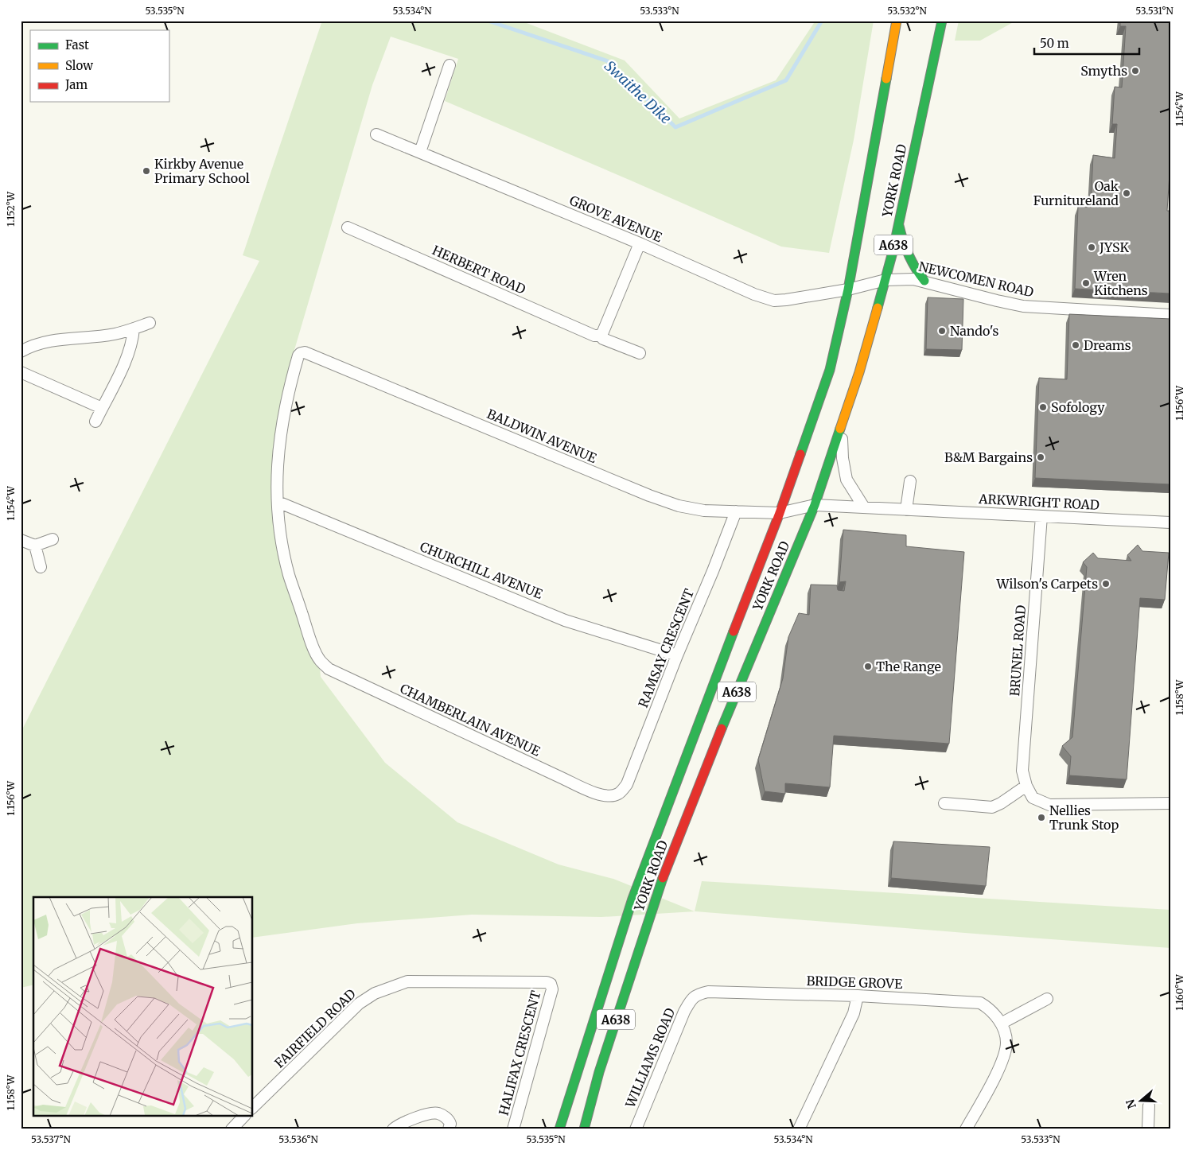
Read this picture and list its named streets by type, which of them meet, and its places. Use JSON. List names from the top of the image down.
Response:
{
  "streets": {
    "highway": ["YORK ROAD", "A638"],
    "street": [
      "GROVE AVENUE",
      "HERBERT ROAD",
      "NEWCOMEN ROAD",
      "BALDWIN AVENUE",
      "ARKWRIGHT ROAD",
      "CHURCHILL AVENUE",
      "RAMSAY CRESCENT",
      "BRUNEL ROAD",
      "CHAMBERLAIN AVENUE",
      "BRIDGE GROVE",
      "FAIRFIELD ROAD",
      "HALIFAX CRESCENT",
      "WILLIAMS ROAD"
    ]
  },
  "crossings": [
    ["YORK ROAD", "GROVE AVENUE"],
    ["YORK ROAD", "NEWCOMEN ROAD"],
    ["YORK ROAD", "BALDWIN AVENUE"],
    ["YORK ROAD", "ARKWRIGHT ROAD"],
    ["GROVE AVENUE", "NEWCOMEN ROAD"],
    ["BALDWIN AVENUE", "ARKWRIGHT ROAD"],
    ["BALDWIN AVENUE", "RAMSAY CRESCENT"],
    ["BALDWIN AVENUE", "CHAMBERLAIN AVENUE"],
    ["ARKWRIGHT ROAD", "BRUNEL ROAD"],
    ["CHURCHILL AVENUE", "RAMSAY CRESCENT"],
    ["CHURCHILL AVENUE", "CHAMBERLAIN AVENUE"],
    ["RAMSAY CRESCENT", "CHAMBERLAIN AVENUE"],
    ["BRIDGE GROVE", "WILLIAMS ROAD"],
    ["FAIRFIELD ROAD", "HALIFAX CRESCENT"]
  ],
  "water": ["Swaithe Dike"],
  "places": [
    "Smyths",
    "Kirkby Avenue Primary School",
    "Oak Furnitureland",
    "JYSK",
    "Wren Kitchens",
    "Nando's",
    "Dreams",
    "Sofology",
    "B&M Bargains",
    "Wilson's Carpets",
    "The Range",
    "Nellies Trunk Stop"
  ],
  "legend": ["Fast", "Slow", "Jam"],
  "scale_bar": "50 m",
  "north": "left",
  "coordinates": [
    "53.535°N",
    "53.534°N",
    "53.533°N",
    "53.532°N",
    "53.531°N",
    "1.154°W",
    "1.152°W",
    "1.156°W",
    "1.158°W",
    "1.160°W",
    "53.537°N",
    "53.536°N"
  ]
}
